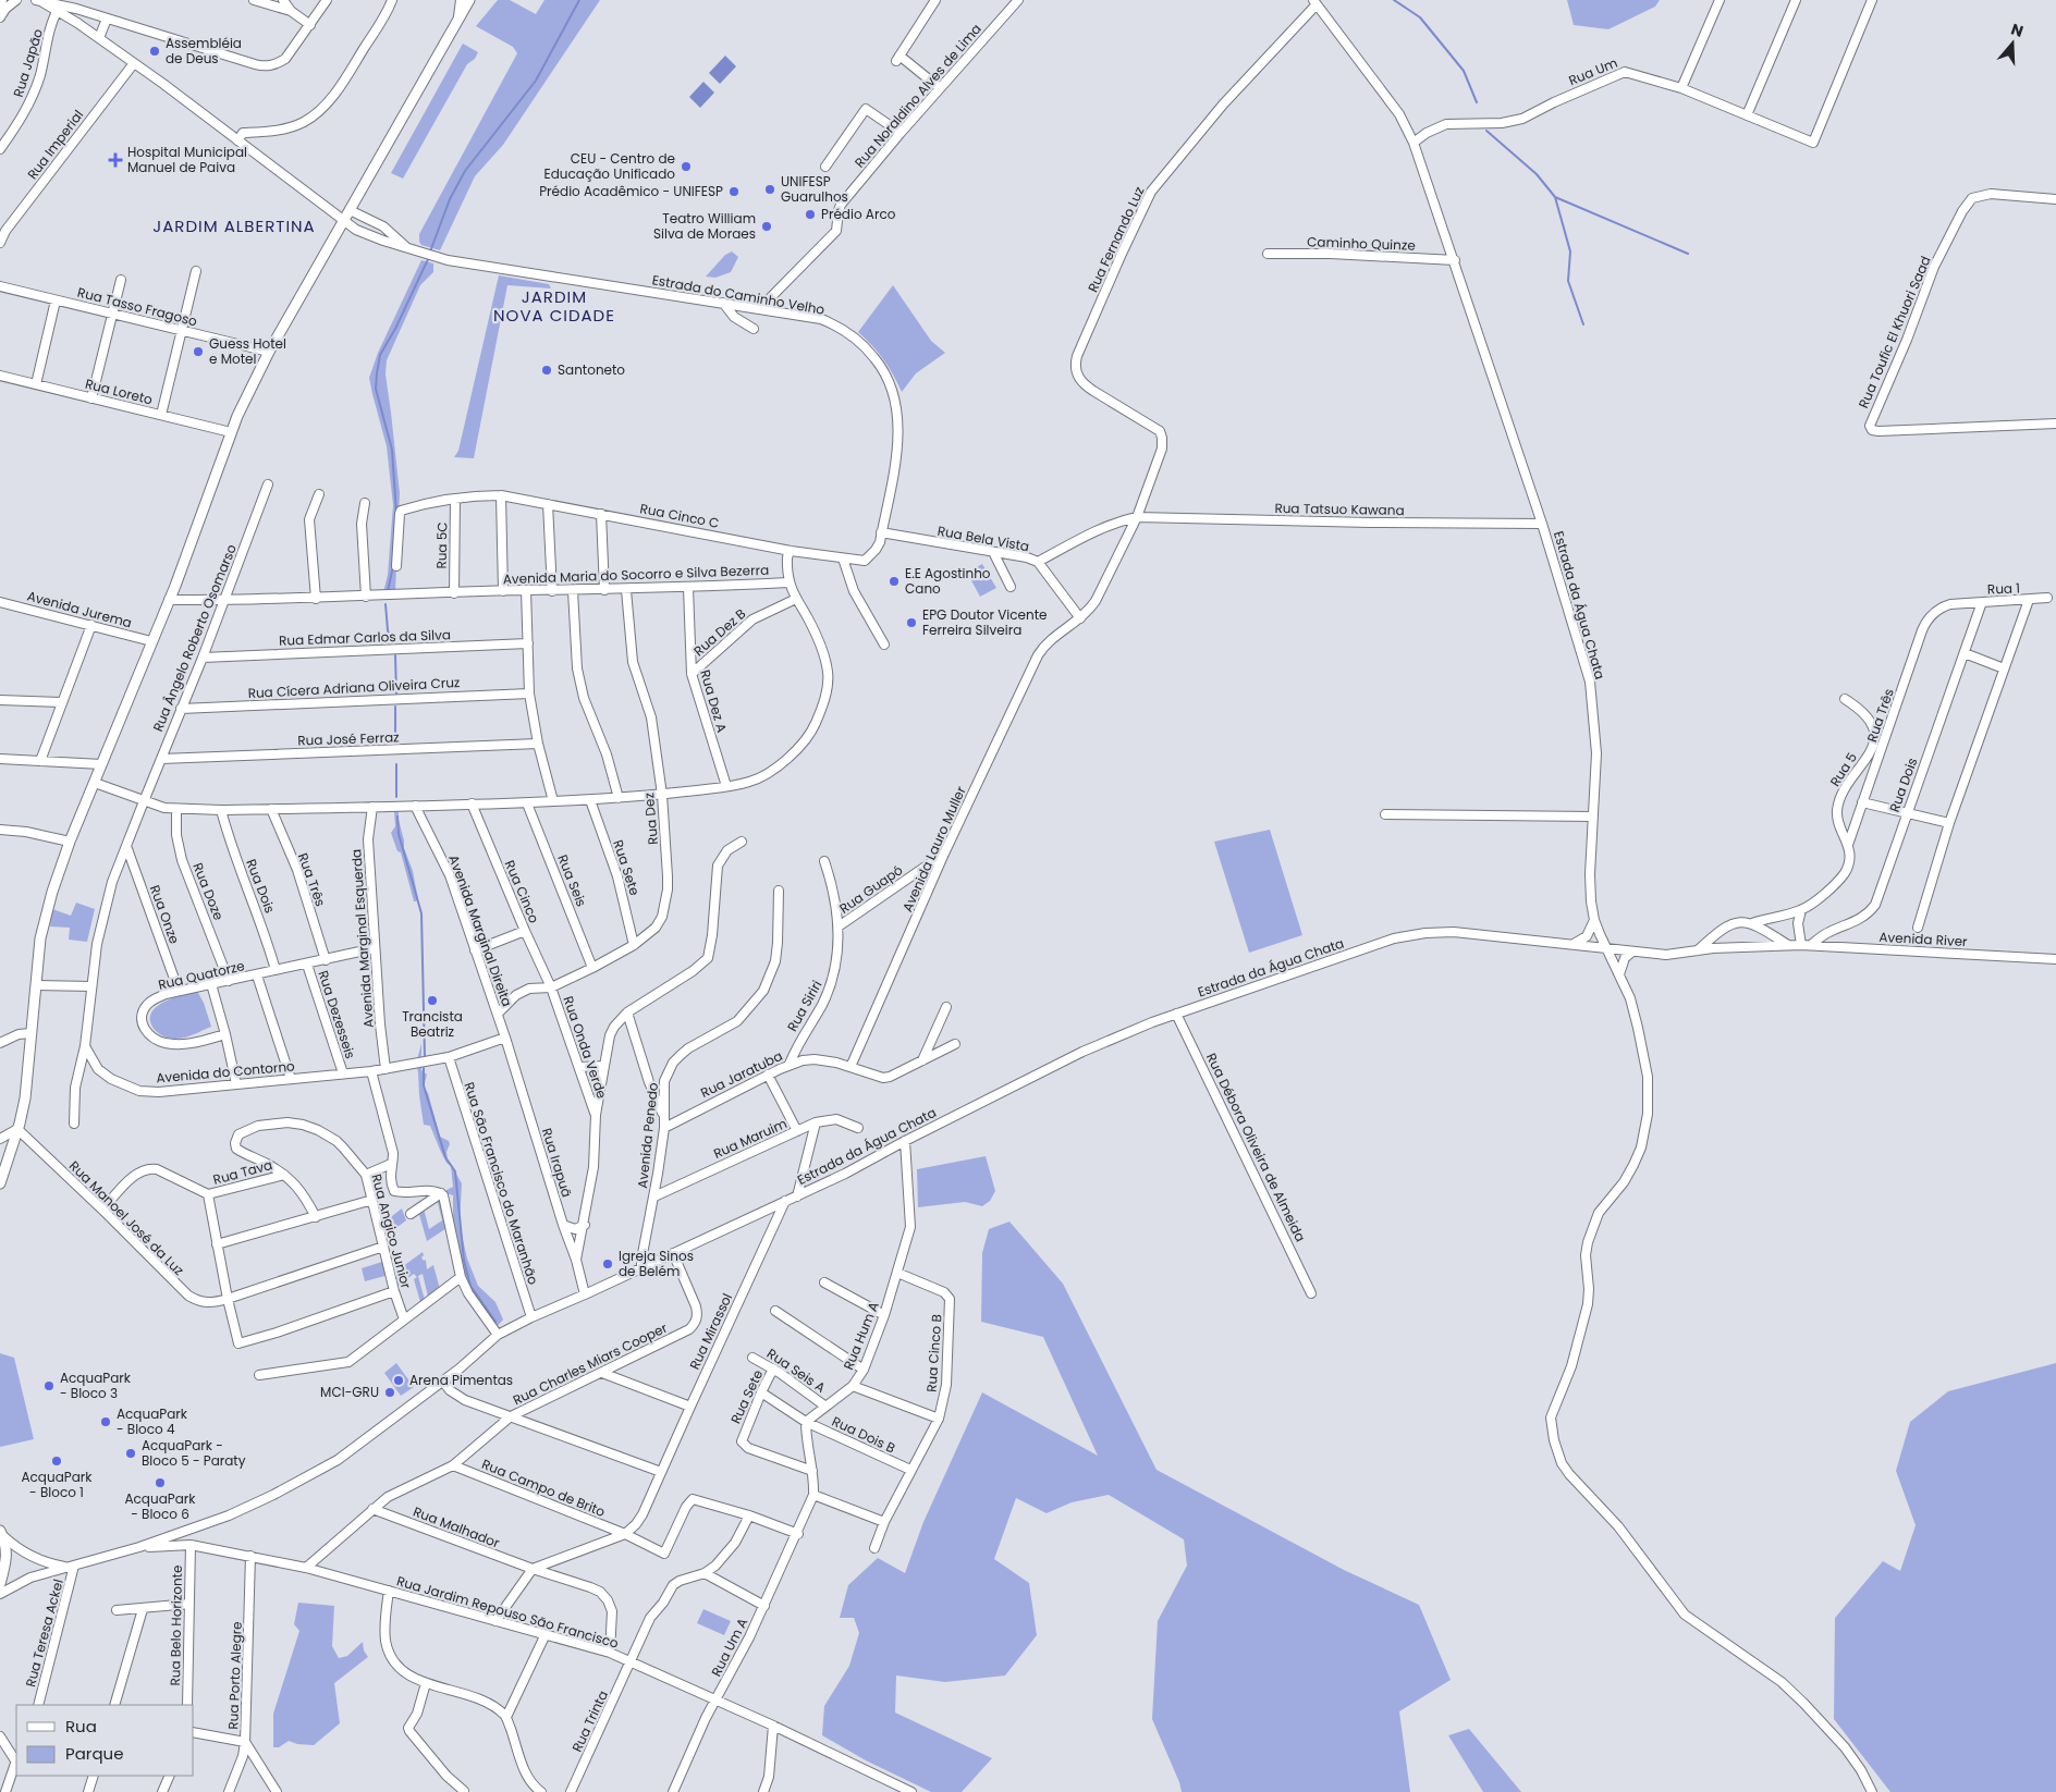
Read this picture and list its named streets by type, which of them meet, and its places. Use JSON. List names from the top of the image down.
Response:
{
  "streets": {
    "street": [
      "Rua Japão",
      "Rua Um",
      "Rua Noraldino Alves de Lima",
      "Rua Imperial",
      "Rua Fernando Luz",
      "Caminho Quinze",
      "Estrada do Caminho Velho",
      "Rua Tasso Fragoso",
      "Rua Toufic El Khuori Saad",
      "Rua Loreto",
      "Rua Tatsuo Kawana",
      "Rua Cinco C",
      "Rua Bela Vista",
      "Rua 5C",
      "Avenida Maria do Socorro e Silva Bezerra",
      "Rua 1",
      "Estrada da Água Chata",
      "Avenida Jurema",
      "Rua Dez B",
      "Rua Ângelo Roberto Osomarso",
      "Rua Edmar Carlos da Silva",
      "Rua Cícera Adriana Oliveira Cruz",
      "Rua Dez A",
      "Rua Três",
      "Rua José Ferraz",
      "Rua 5",
      "Rua Dois",
      "Rua Dez",
      "Avenida Lauro Muller",
      "Rua Sete",
      "Rua Seis",
      "Rua Guapó",
      "Rua Doze",
      "Rua Cinco",
      "Rua Onze",
      "Avenida Marginal Direita",
      "Avenida Marginal Esquerda",
      "Avenida River",
      "Rua Quatorze",
      "Rua Siriri",
      "Rua Dezesseis",
      "Rua Onda Verde",
      "Avenida do Contorno",
      "Rua Jaratuba",
      "Avenida Penedo",
      "Rua Maruim",
      "Rua Débora Oliveira de Almeida",
      "Rua Irapuã",
      "Rua Tava",
      "Rua São Francisco do Maranhão",
      "Rua Manoel José da Luz",
      "Rua Angico Junior",
      "Rua Mirassol",
      "Rua Hum A",
      "Rua Cinco B",
      "Rua Charles Miars Cooper",
      "Rua Seis A",
      "Rua Dois B",
      "Rua Campo de Brito",
      "Rua Malhador",
      "Rua Jardim Repouso São Francisco",
      "Rua Belo Horizonte",
      "Rua Teresa Ackel",
      "Rua Um A",
      "Rua Porto Alegre",
      "Rua Trinta"
    ]
  },
  "crossings": [
    ["Rua Japão", "Estrada do Caminho Velho"],
    ["Rua Um", "Estrada da Água Chata"],
    ["Rua Noraldino Alves de Lima", "Estrada do Caminho Velho"],
    ["Rua Imperial", "Estrada do Caminho Velho"],
    ["Rua Fernando Luz", "Rua Tatsuo Kawana"],
    ["Rua Fernando Luz", "Rua Bela Vista"],
    ["Rua Fernando Luz", "Estrada da Água Chata"],
    ["Caminho Quinze", "Estrada da Água Chata"],
    ["Estrada do Caminho Velho", "Rua Cinco C"],
    ["Estrada do Caminho Velho", "Rua Bela Vista"],
    ["Rua Tatsuo Kawana", "Rua Bela Vista"],
    ["Rua Tatsuo Kawana", "Estrada da Água Chata"],
    ["Rua Cinco C", "Rua Bela Vista"],
    ["Rua Cinco C", "Rua 5C"],
    ["Rua 5C", "Avenida Maria do Socorro e Silva Bezerra"],
    ["Avenida Maria do Socorro e Silva Bezerra", "Rua Dez B"],
    ["Avenida Maria do Socorro e Silva Bezerra", "Rua Ângelo Roberto Osomarso"],
    ["Avenida Maria do Socorro e Silva Bezerra", "Rua Dez A"],
    ["Avenida Maria do Socorro e Silva Bezerra", "Rua Três"],
    ["Avenida Maria do Socorro e Silva Bezerra", "Rua Dois"],
    ["Avenida Maria do Socorro e Silva Bezerra", "Rua Dez"],
    ["Avenida Maria do Socorro e Silva Bezerra", "Rua Sete"],
    ["Avenida Maria do Socorro e Silva Bezerra", "Rua Seis"],
    ["Avenida Maria do Socorro e Silva Bezerra", "Rua Doze"],
    ["Avenida Maria do Socorro e Silva Bezerra", "Rua Cinco"],
    ["Avenida Maria do Socorro e Silva Bezerra", "Avenida Marginal Direita"],
    ["Avenida Maria do Socorro e Silva Bezerra", "Avenida Marginal Esquerda"],
    ["Rua 1", "Rua Três"],
    ["Rua 1", "Rua Dois"],
    ["Estrada da Água Chata", "Avenida River"],
    ["Estrada da Água Chata", "Avenida Penedo"],
    ["Estrada da Água Chata", "Rua Débora Oliveira de Almeida"],
    ["Estrada da Água Chata", "Rua Irapuã"],
    ["Estrada da Água Chata", "Rua São Francisco do Maranhão"],
    ["Estrada da Água Chata", "Rua Mirassol"],
    ["Estrada da Água Chata", "Rua Hum A"],
    ["Estrada da Água Chata", "Rua Charles Miars Cooper"],
    ["Estrada da Água Chata", "Rua Jardim Repouso São Francisco"],
    ["Estrada da Água Chata", "Rua Teresa Ackel"],
    ["Rua Dez B", "Rua Dez A"],
    ["Rua Ângelo Roberto Osomarso", "Rua Edmar Carlos da Silva"],
    ["Rua Ângelo Roberto Osomarso", "Rua Cícera Adriana Oliveira Cruz"],
    ["Rua Ângelo Roberto Osomarso", "Rua José Ferraz"],
    ["Rua Três", "Rua 5"],
    ["Rua Três", "Rua Quatorze"],
    ["Rua Dois", "Avenida River"],
    ["Rua Dois", "Rua Quatorze"],
    ["Rua Dez", "Rua Sete"],
    ["Rua Dez", "Rua Seis"],
    ["Rua Dez", "Rua Cinco"],
    ["Rua Dez", "Avenida Marginal Direita"],
    ["Rua Dez", "Rua Onda Verde"],
    ["Avenida Lauro Muller", "Rua Guapó"],
    ["Avenida Lauro Muller", "Rua Jaratuba"],
    ["Rua Sete", "Rua Seis A"],
    ["Rua Sete", "Rua Dois B"],
    ["Rua Guapó", "Rua Siriri"],
    ["Rua Doze", "Rua Quatorze"],
    ["Rua Cinco", "Rua Onda Verde"],
    ["Rua Onze", "Rua Quatorze"],
    ["Avenida Marginal Direita", "Avenida do Contorno"],
    ["Avenida Marginal Direita", "Rua Irapuã"],
    ["Avenida Marginal Esquerda", "Rua Quatorze"],
    ["Avenida Marginal Esquerda", "Avenida do Contorno"],
    ["Rua Quatorze", "Rua Dezesseis"],
    ["Rua Siriri", "Rua Jaratuba"],
    ["Rua Dezesseis", "Avenida do Contorno"],
    ["Avenida do Contorno", "Rua Irapuã"],
    ["Avenida do Contorno", "Rua São Francisco do Maranhão"],
    ["Rua Jaratuba", "Avenida Penedo"],
    ["Avenida Penedo", "Rua Maruim"],
    ["Rua Tava", "Rua Angico Junior"],
    ["Rua Manoel José da Luz", "Rua Angico Junior"],
    ["Rua Mirassol", "Rua Campo de Brito"],
    ["Rua Hum A", "Rua Cinco B"],
    ["Rua Hum A", "Rua Seis A"],
    ["Rua Hum A", "Rua Dois B"],
    ["Rua Cinco B", "Rua Dois B"],
    ["Rua Charles Miars Cooper", "Rua Campo de Brito"],
    ["Rua Charles Miars Cooper", "Rua Malhador"],
    ["Rua Charles Miars Cooper", "Rua Jardim Repouso São Francisco"],
    ["Rua Malhador", "Rua Jardim Repouso São Francisco"],
    ["Rua Jardim Repouso São Francisco", "Rua Belo Horizonte"],
    ["Rua Jardim Repouso São Francisco", "Rua Um A"],
    ["Rua Jardim Repouso São Francisco", "Rua Porto Alegre"],
    ["Rua Jardim Repouso São Francisco", "Rua Trinta"]
  ],
  "districts": ["JARDIM ALBERTINA", "JARDIM NOVA CIDADE"],
  "places": {
    "other": [
      "Assembléia de Deus",
      "CEU - Centro de Educação Unificado",
      "UNIFESP Guarulhos",
      "Prédio Acadêmico - UNIFESP",
      "Prédio Arco",
      "Teatro William Silva de Moraes",
      "Guess Hotel e Motel",
      "Santoneto",
      "E.E Agostinho Cano",
      "EPG Doutor Vicente Ferreira Silveira",
      "Trancista Beatriz",
      "Igreja Sinos de Belém",
      "Arena Pimentas",
      "AcquaPark - Bloco 3",
      "MCI-GRU",
      "AcquaPark - Bloco 4",
      "AcquaPark - Bloco 5 - Paraty",
      "AcquaPark - Bloco 1",
      "AcquaPark - Bloco 6"
    ],
    "health": ["Hospital Municipal Manuel de Paiva"]
  },
  "legend": ["Rua", "Parque"],
  "north": "top"
}
